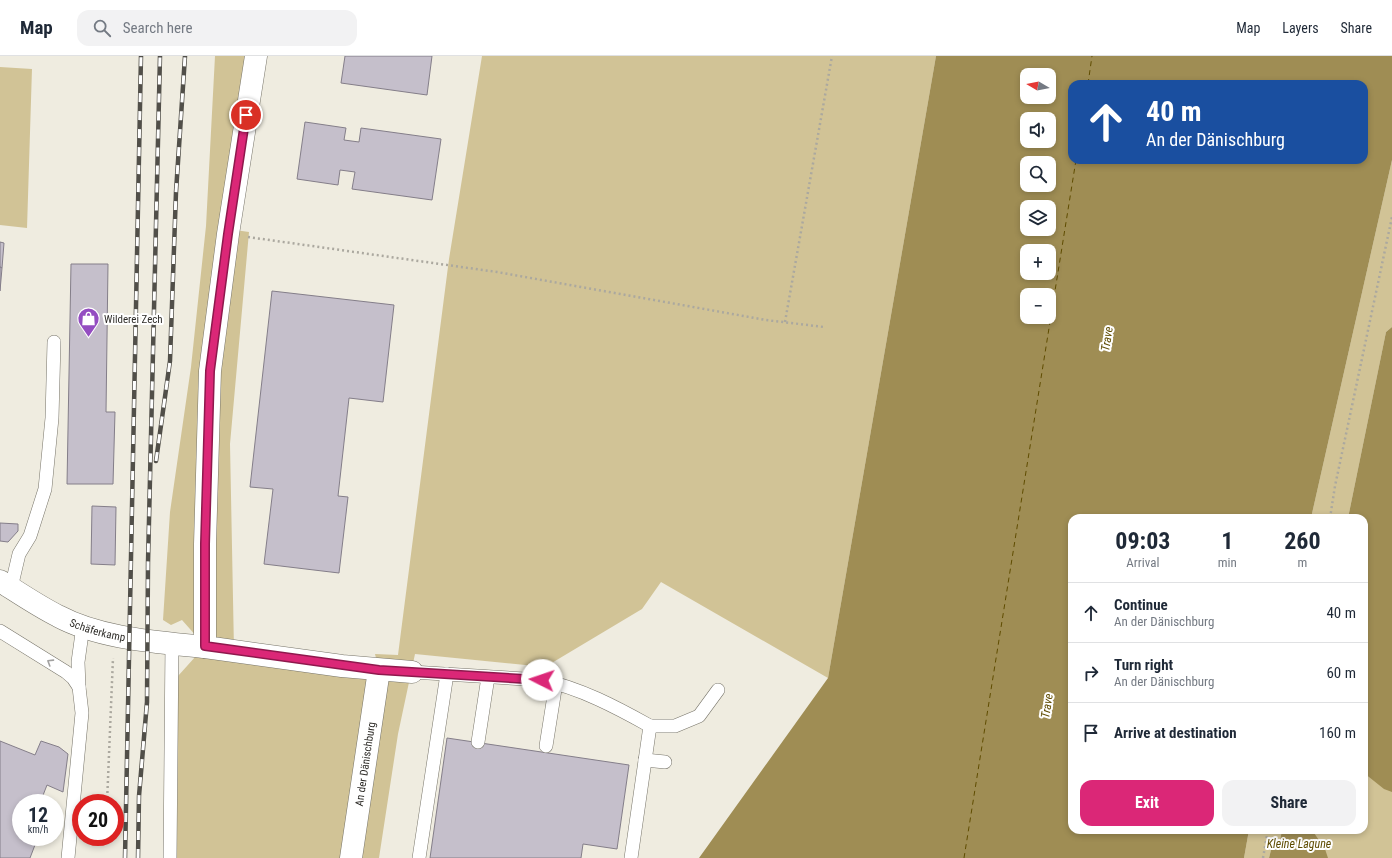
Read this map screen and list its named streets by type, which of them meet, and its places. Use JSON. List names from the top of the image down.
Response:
{
  "streets": {
    "street": ["Schäferkamp", "An der Dänischburg"]
  },
  "water": ["Trave", "Kleine Lagune"],
  "places": {
    "shop": ["Wilderei Zech"]
  },
  "north": "left",
  "page": {
    "header": "Map",
    "search": "Search here",
    "nav": ["Map", "Layers", "Share"],
    "map_buttons": ["+", "−"],
    "turn": ["40 m", "An der Dänischburg"],
    "eta": [
      "09:03",
      "Arrival",
      "1",
      "min",
      "260",
      "m"
    ],
    "list": [
      {
        "name": "Continue",
        "note": "An der Dänischburg",
        "value": "40 m"
      },
      {
        "name": "Turn right",
        "note": "An der Dänischburg",
        "value": "60 m"
      },
      {
        "name": "Arrive at destination",
        "value": "160 m"
      }
    ],
    "buttons": ["Exit", "Share"],
    "speed": "12 km/h",
    "limit": "20"
  }
}
